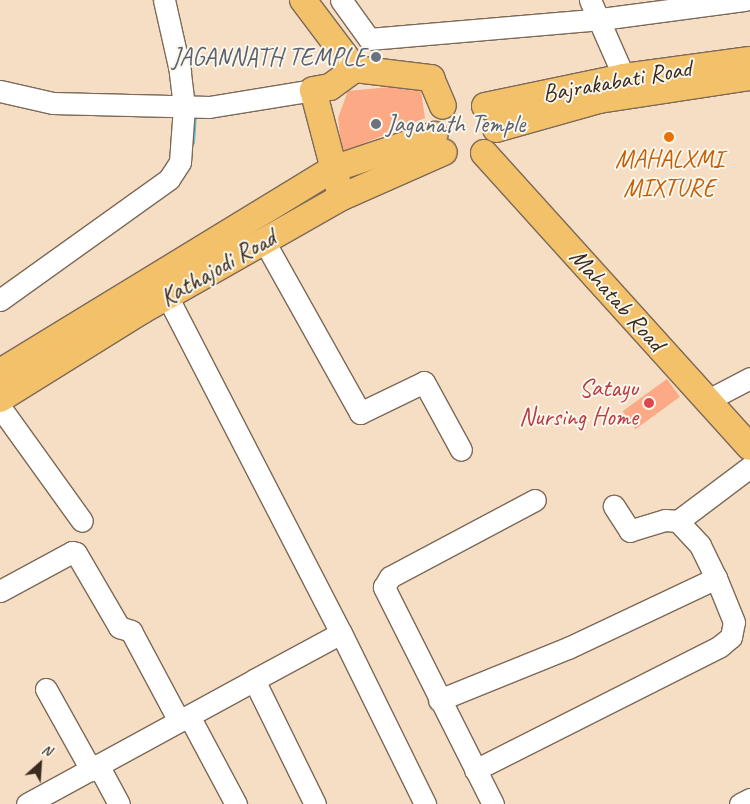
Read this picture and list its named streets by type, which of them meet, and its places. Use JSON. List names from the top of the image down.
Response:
{
  "streets": {
    "main road": ["Bajrakabati Road", "Kathajodi Road", "Mahatab Road"]
  },
  "crossings": [
    ["Bajrakabati Road", "Kathajodi Road"],
    ["Bajrakabati Road", "Mahatab Road"],
    ["Kathajodi Road", "Mahatab Road"]
  ],
  "places": [
    "JAGANNATH TEMPLE",
    "Jaganath Temple",
    "MAHALXMI MIXTURE",
    "Satayu Nursing Home"
  ],
  "north": "top right"
}
